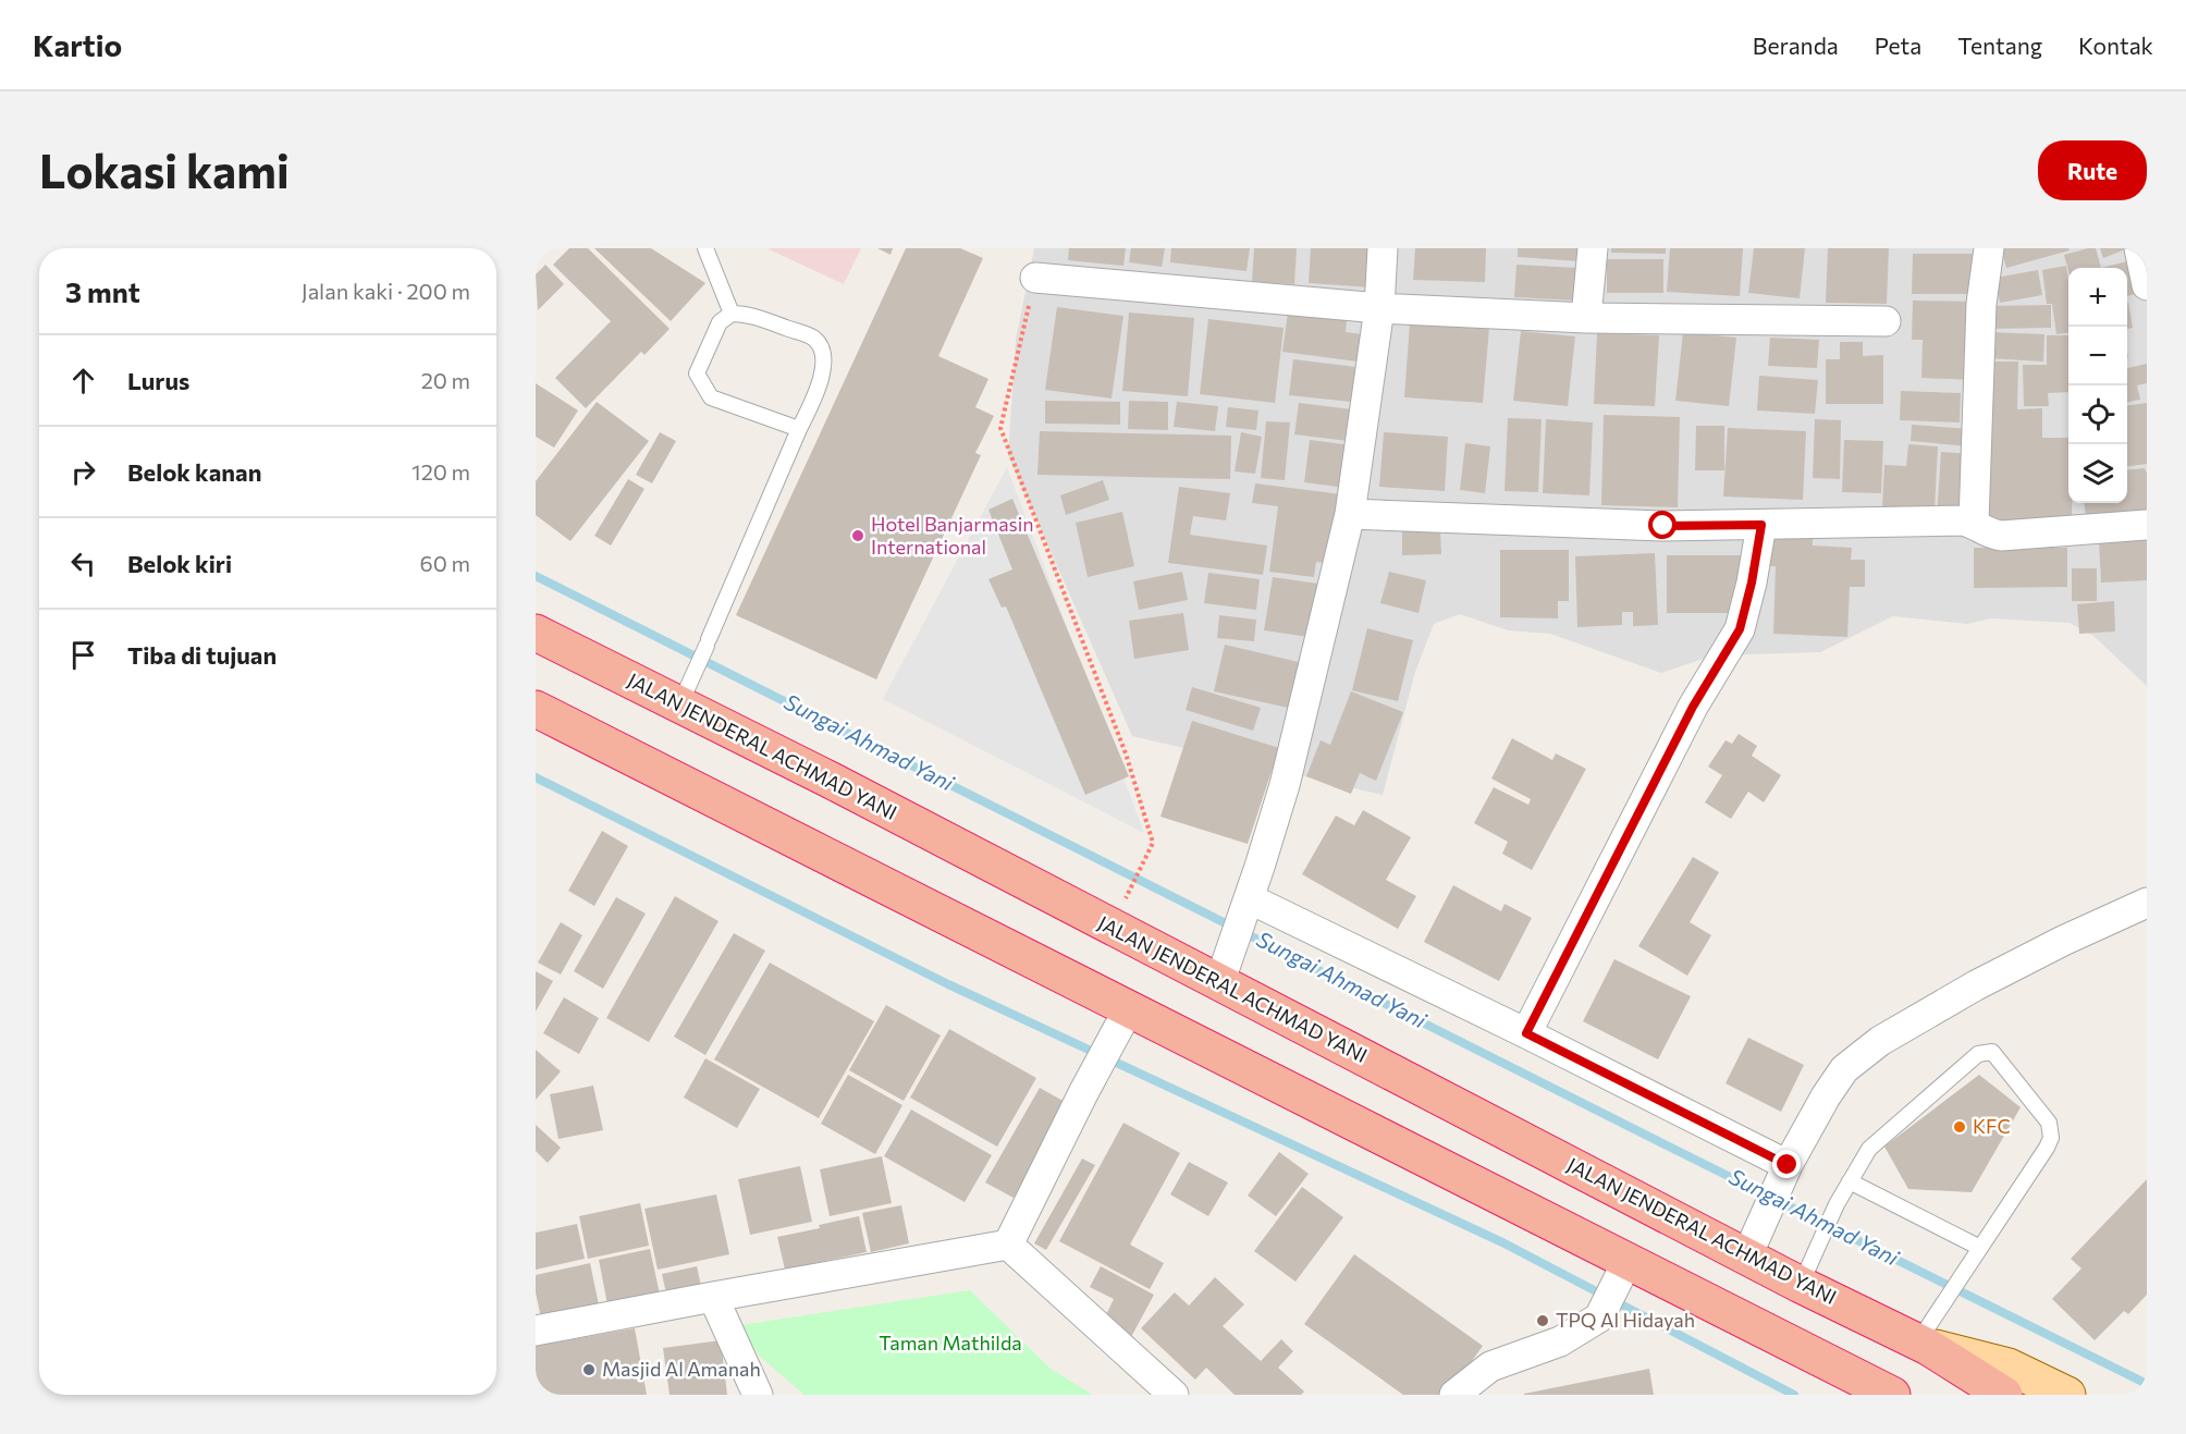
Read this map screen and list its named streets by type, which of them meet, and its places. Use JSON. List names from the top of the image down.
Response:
{
  "streets": {
    "highway": ["JALAN JENDERAL ACHMAD YANI"]
  },
  "water": ["Sungai Ahmad Yani"],
  "parks": ["Taman Mathilda"],
  "places": [
    "Hotel Banjarmasin International",
    "KFC",
    "TPQ Al Hidayah",
    "Masjid Al Amanah"
  ],
  "page": {
    "header": "Kartio",
    "nav": [
      "Beranda",
      "Peta",
      "Tentang",
      "Kontak"
    ],
    "buttons": "Rute",
    "title": "Lokasi kami",
    "heading": ["3 mnt", "Jalan kaki · 200 m"],
    "map_buttons": ["+", "−"],
    "list": [
      ["Lurus", "20 m"],
      ["Belok kanan", "120 m"],
      ["Belok kiri", "60 m"],
      "Tiba di tujuan"
    ]
  }
}
